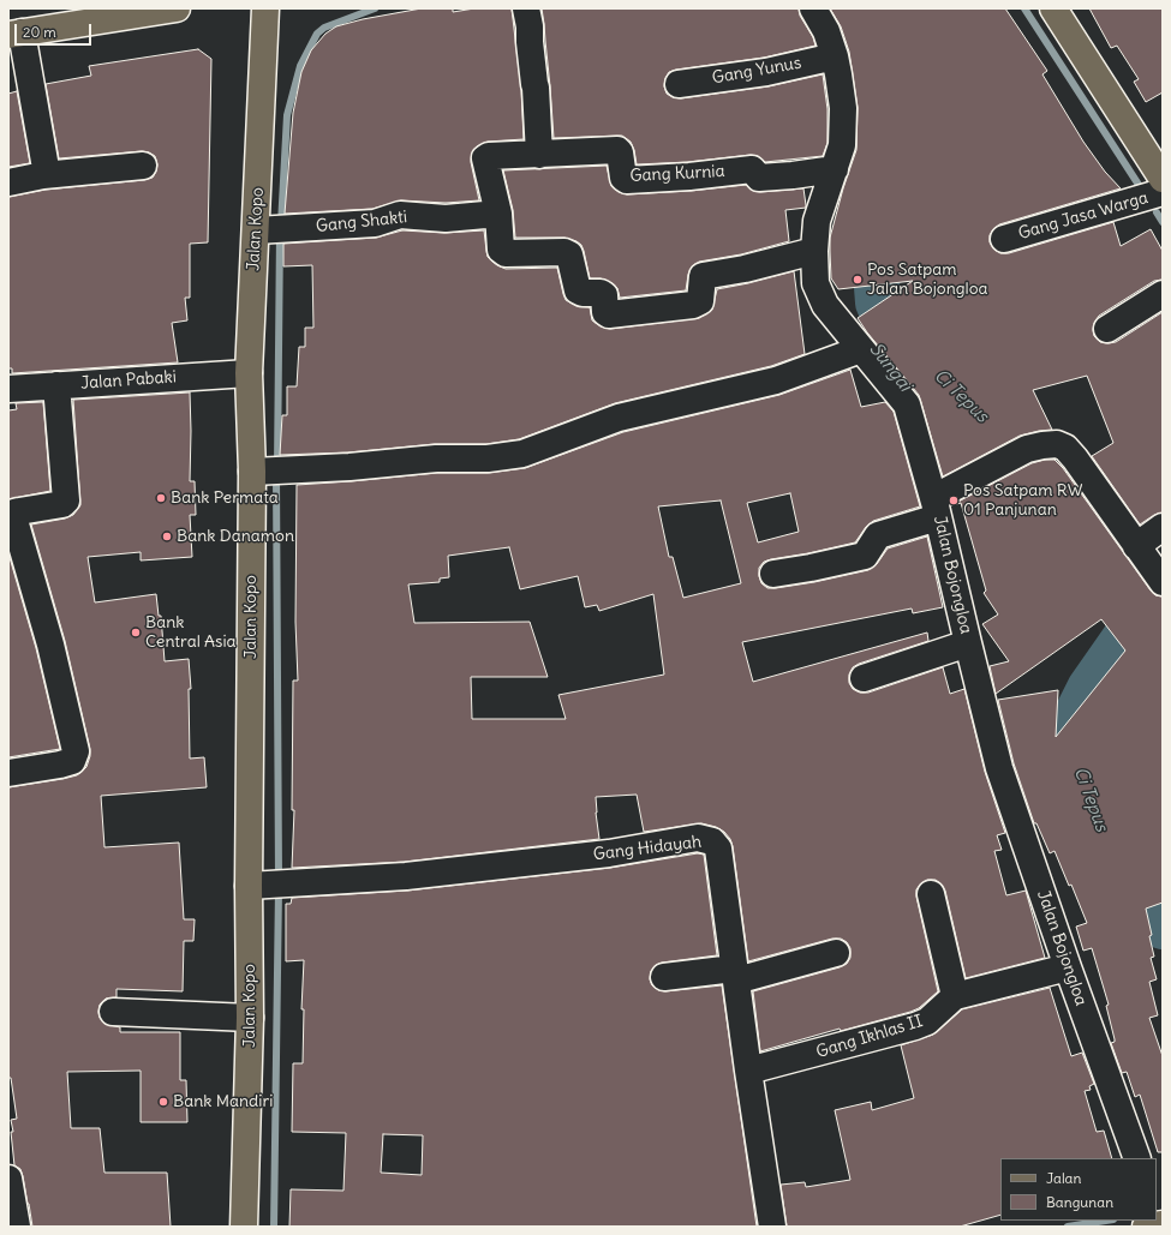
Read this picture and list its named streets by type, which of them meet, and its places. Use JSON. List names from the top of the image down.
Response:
{
  "streets": {
    "main road": ["Jalan Kopo"],
    "street": [
      "Gang Yunus",
      "Gang Kurnia",
      "Gang Jasa Warga",
      "Gang Shakti",
      "Jalan Pabaki",
      "Jalan Bojongloa",
      "Gang Hidayah",
      "Gang Ikhlas II"
    ]
  },
  "crossings": [
    ["Gang Yunus", "Jalan Bojongloa"],
    ["Gang Kurnia", "Jalan Bojongloa"],
    ["Gang Shakti", "Jalan Kopo"],
    ["Jalan Kopo", "Jalan Pabaki"],
    ["Jalan Kopo", "Gang Hidayah"],
    ["Jalan Bojongloa", "Gang Ikhlas II"],
    ["Gang Hidayah", "Gang Ikhlas II"]
  ],
  "water": ["Sungai", "Ci Tepus"],
  "places": [
    "Pos Satpam Jalan Bojongloa",
    "Bank Permata",
    "Pos Satpam RW 01 Panjunan",
    "Bank Danamon",
    "Bank Central Asia",
    "Bank Mandiri"
  ],
  "legend": ["Jalan", "Bangunan"],
  "scale_bar": "20 m"
}
